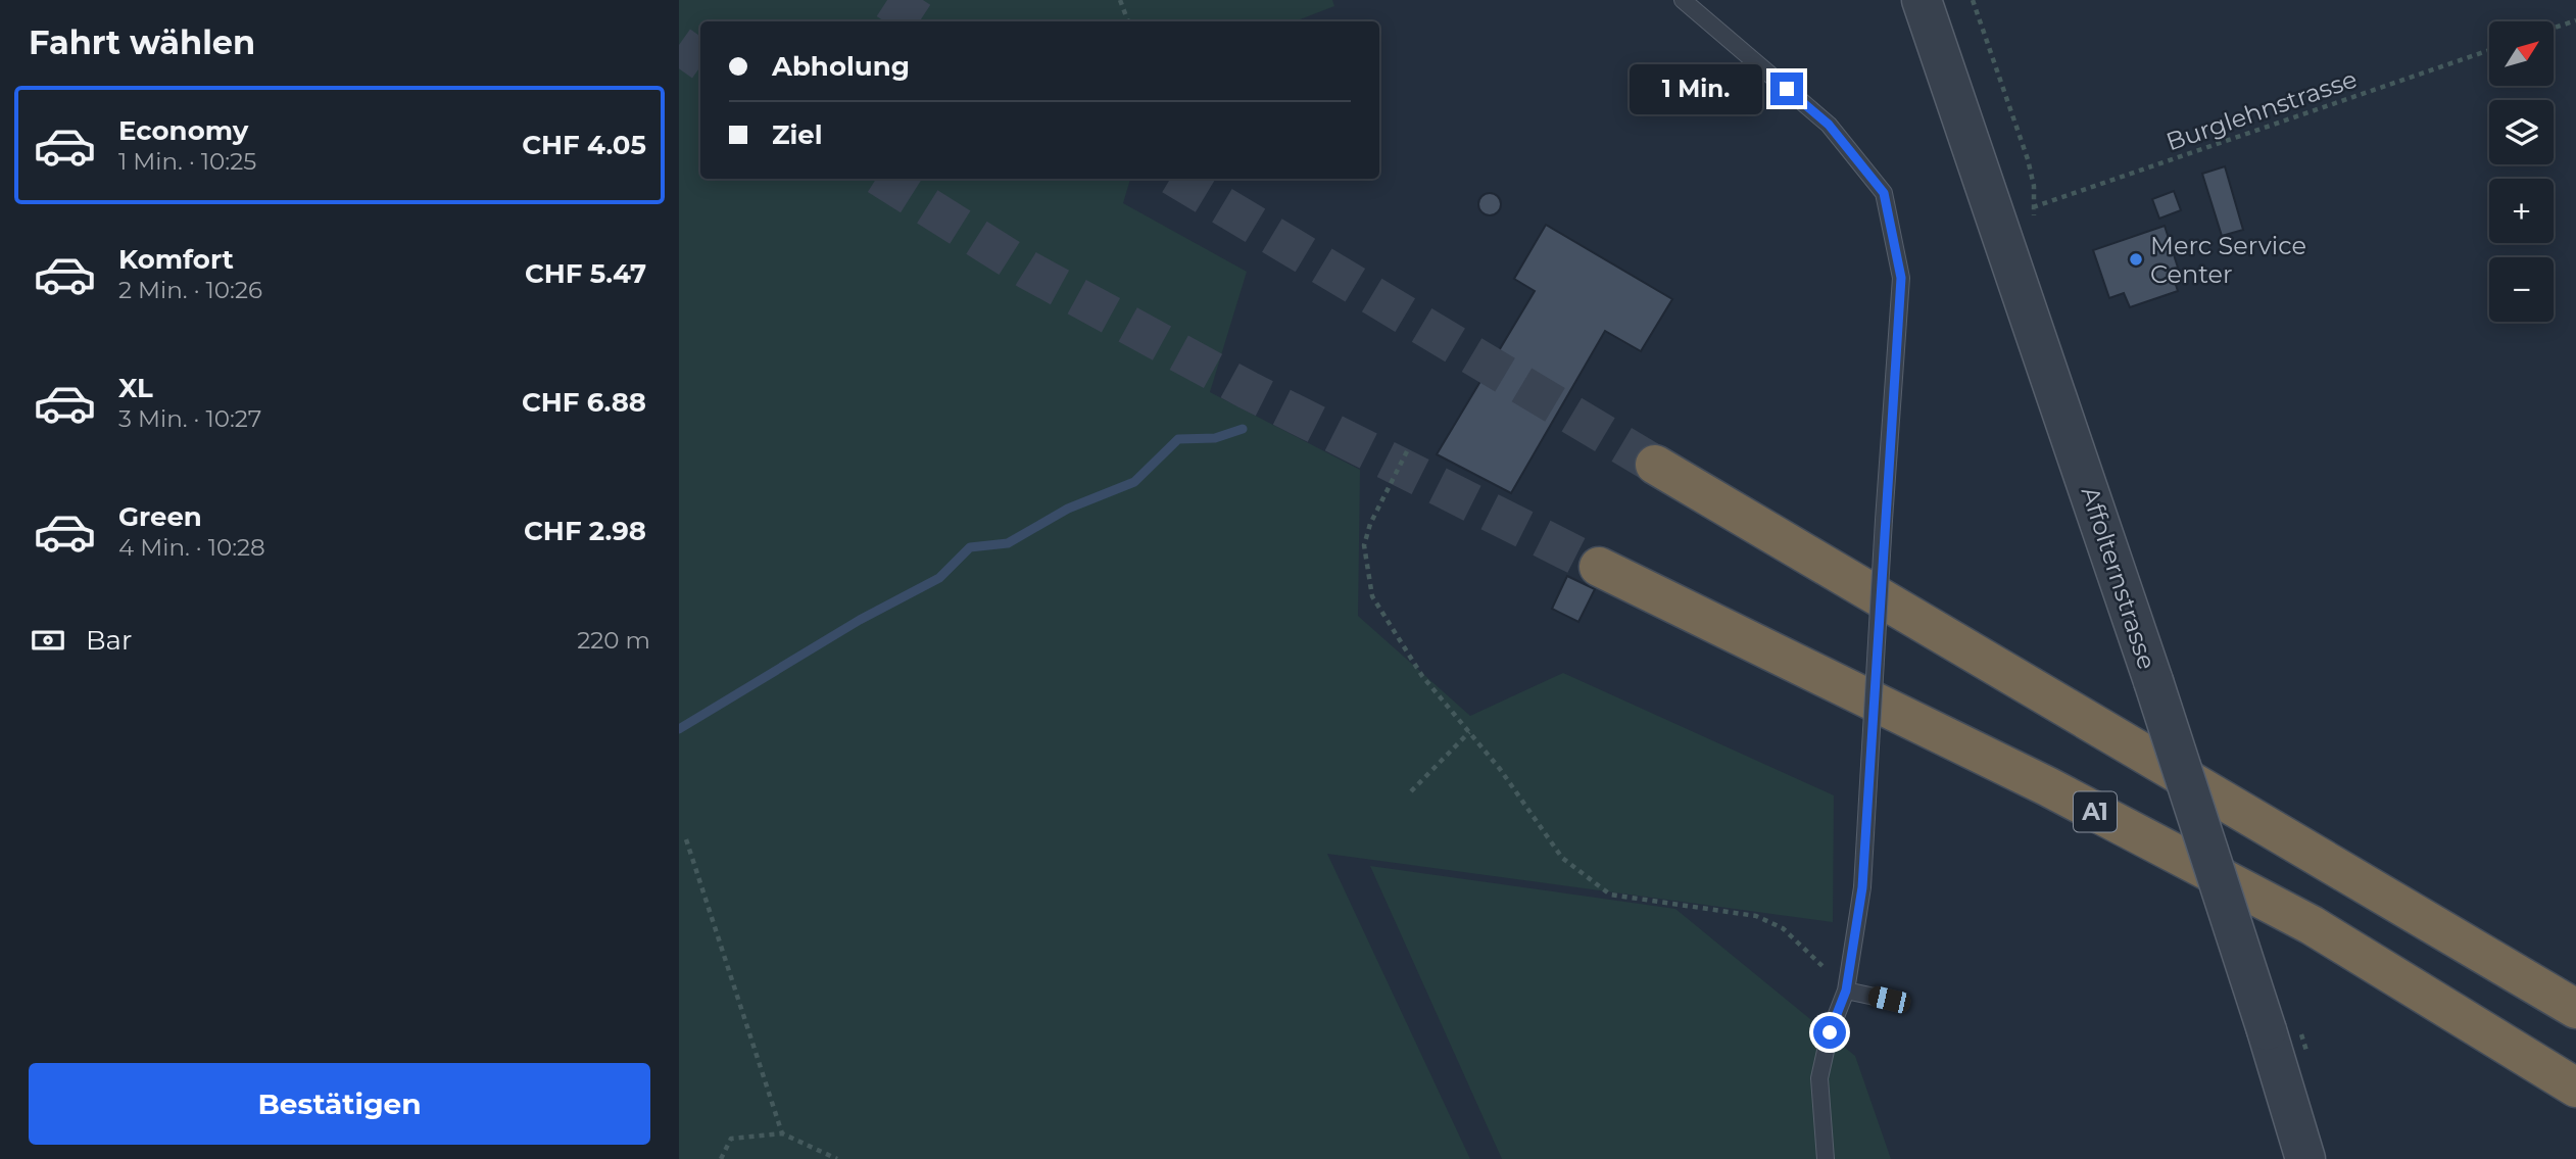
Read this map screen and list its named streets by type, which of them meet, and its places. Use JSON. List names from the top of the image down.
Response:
{
  "streets": {
    "highway": ["A1"],
    "street": ["Affolternstrasse"],
    "path": ["Burglehnstrasse"]
  },
  "places": ["Merc Service Center"],
  "north": "top right",
  "page": {
    "heading": "Fahrt wählen",
    "map_buttons": ["+", "−"],
    "banner": ["Abholung", "Ziel"],
    "bubble": "1 Min.",
    "list": [
      {
        "name": "Economy",
        "note": "1 Min. · 10:25",
        "value": "CHF 4.05"
      },
      {
        "name": "Komfort",
        "note": "2 Min. · 10:26",
        "value": "CHF 5.47"
      },
      {
        "name": "XL",
        "note": "3 Min. · 10:27",
        "value": "CHF 6.88"
      },
      {
        "name": "Green",
        "note": "4 Min. · 10:28",
        "value": "CHF 2.98"
      }
    ],
    "pay": ["Bar", "220 m"],
    "buttons": "Bestätigen"
  }
}
